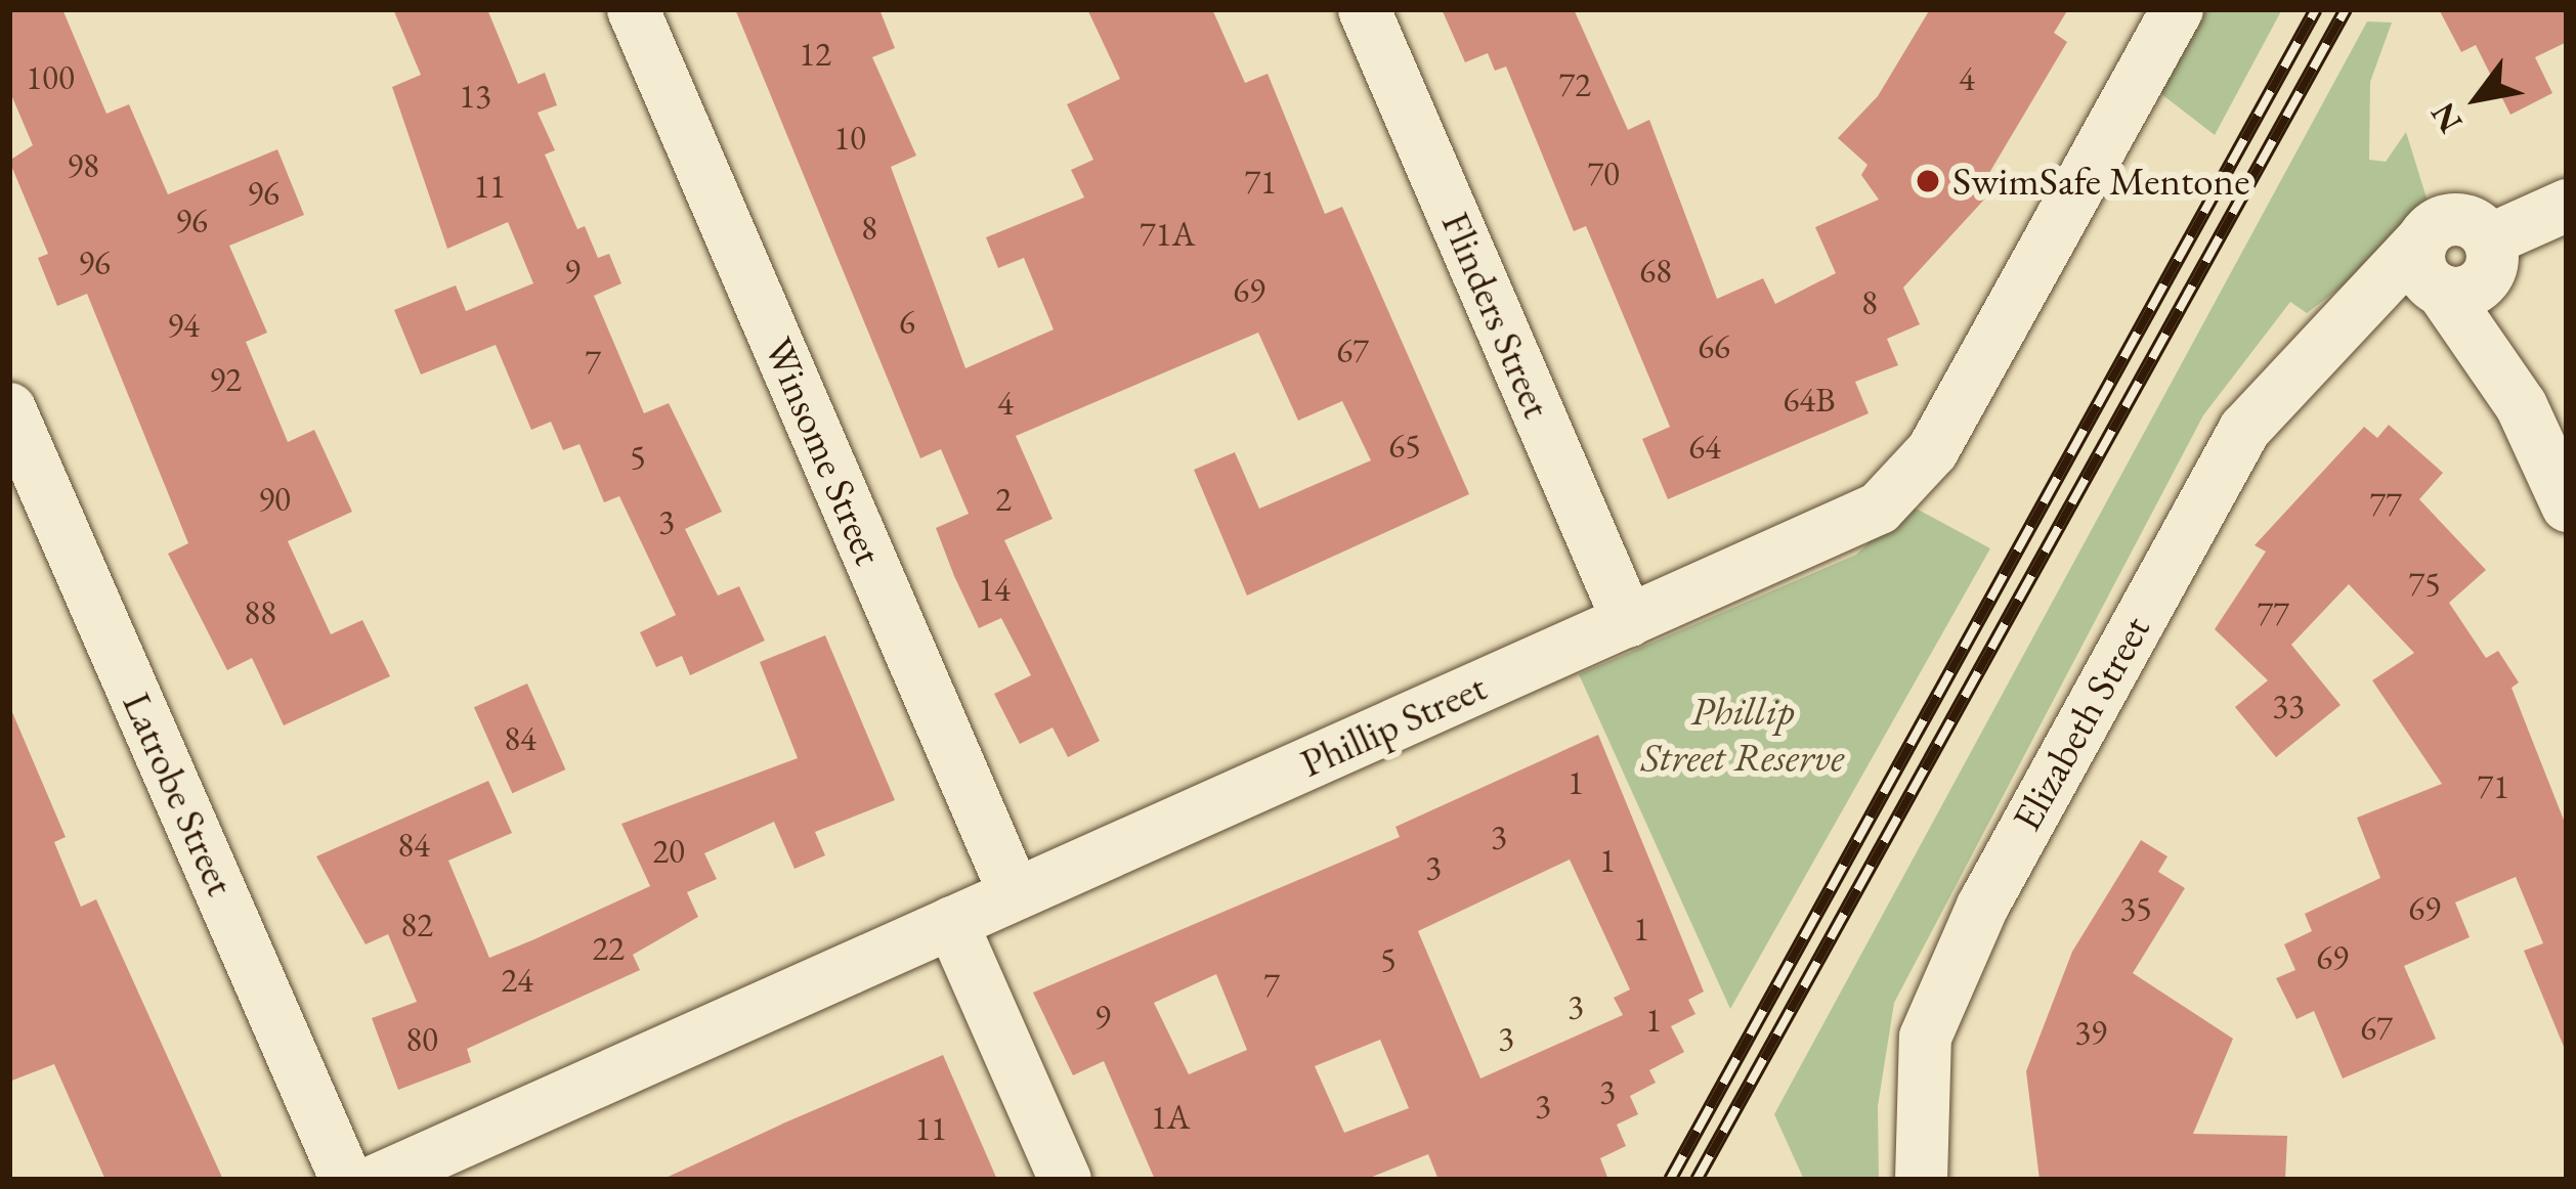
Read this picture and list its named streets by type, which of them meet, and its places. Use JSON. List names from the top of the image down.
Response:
{
  "streets": {
    "street": [
      "Flinders Street",
      "Winsome Street",
      "Elizabeth Street",
      "Phillip Street",
      "Latrobe Street"
    ]
  },
  "crossings": [
    ["Flinders Street", "Phillip Street"],
    ["Winsome Street", "Phillip Street"]
  ],
  "parks": ["Phillip Street Reserve"],
  "places": ["SwimSafe Mentone"],
  "house_numbers": [
    "12",
    "100",
    "4",
    "72",
    "13",
    "10",
    "98",
    "70",
    "71",
    "11",
    "96",
    "96",
    "8",
    "71A",
    "96",
    "9",
    "68",
    "69",
    "8",
    "6",
    "94",
    "66",
    "67",
    "7",
    "92",
    "64B",
    "4",
    "65",
    "64",
    "5",
    "90",
    "2",
    "77",
    "3",
    "75",
    "14",
    "88",
    "77",
    "33",
    "84",
    "1",
    "71",
    "3",
    "84",
    "20",
    "1",
    "3",
    "35",
    "69",
    "82",
    "1",
    "22",
    "69",
    "5",
    "24",
    "7",
    "3",
    "9",
    "1",
    "67",
    "39",
    "3",
    "80",
    "3",
    "3",
    "1A",
    "11"
  ],
  "north": "bottom left"
}
